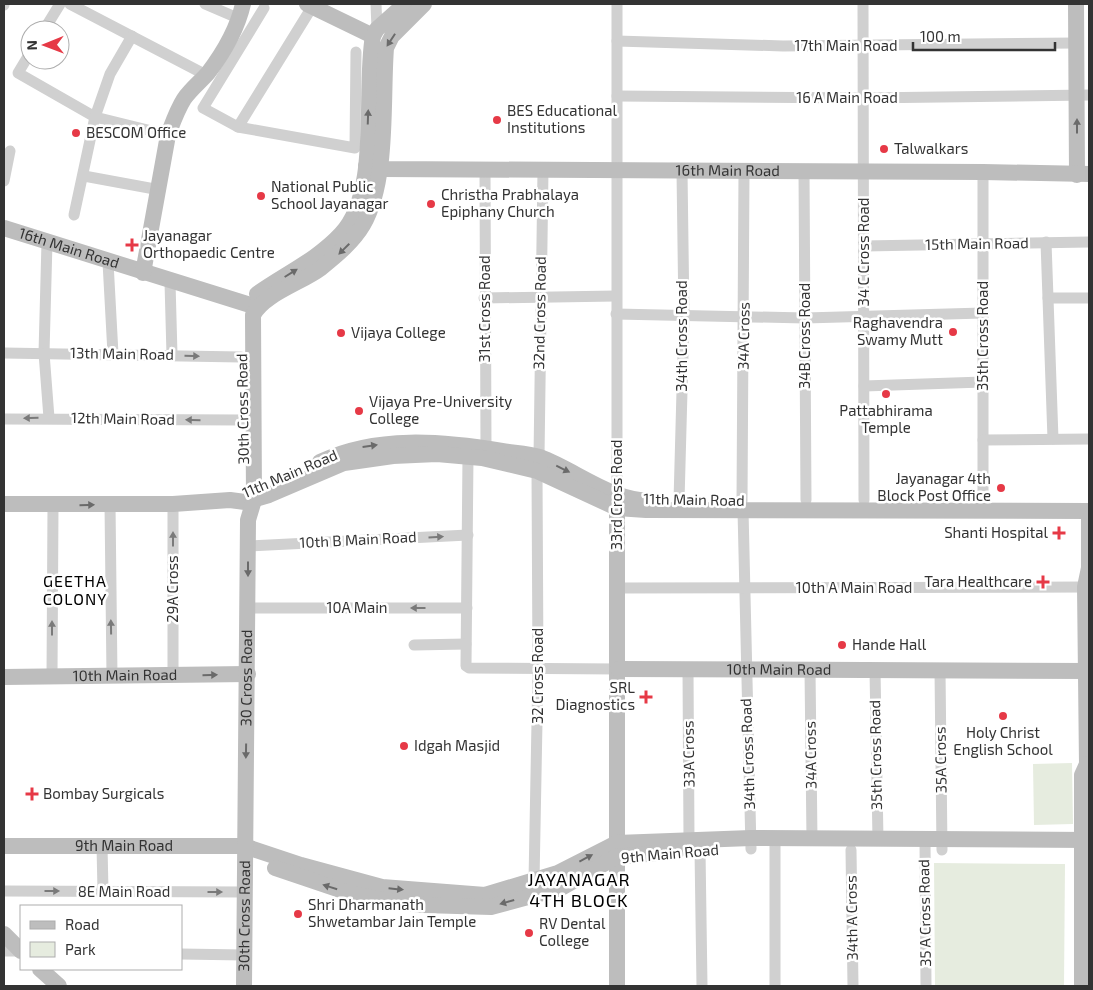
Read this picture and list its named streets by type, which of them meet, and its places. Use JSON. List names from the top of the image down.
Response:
{
  "streets": {
    "main road": [
      "16th Main Road",
      "30th Cross Road",
      "11th Main Road",
      "33rd Cross Road",
      "10th Main Road",
      "30 Cross Road",
      "9th Main Road"
    ],
    "street": [
      "17th Main Road",
      "16 A Main Road",
      "15th Main Road",
      "34 C Cross Road",
      "31st Cross Road",
      "32nd Cross Road",
      "34th Cross Road",
      "34A Cross",
      "34B Cross Road",
      "35th Cross Road",
      "13th Main Road",
      "12th Main Road",
      "10th B Main Road",
      "10th A Main Road",
      "29A Cross",
      "10A Main",
      "32 Cross Road",
      "33A Cross",
      "35A Cross",
      "8E Main Road",
      "35 A Cross Road",
      "34th A Cross"
    ]
  },
  "crossings": [
    ["17th Main Road", "34 C Cross Road"],
    ["17th Main Road", "33rd Cross Road"],
    ["16 A Main Road", "34 C Cross Road"],
    ["16 A Main Road", "33rd Cross Road"],
    ["16th Main Road", "34 C Cross Road"],
    ["16th Main Road", "31st Cross Road"],
    ["16th Main Road", "32nd Cross Road"],
    ["16th Main Road", "34th Cross Road"],
    ["16th Main Road", "34A Cross"],
    ["16th Main Road", "34B Cross Road"],
    ["16th Main Road", "35th Cross Road"],
    ["16th Main Road", "30th Cross Road"],
    ["16th Main Road", "33rd Cross Road"],
    ["15th Main Road", "34 C Cross Road"],
    ["15th Main Road", "35th Cross Road"],
    ["34 C Cross Road", "11th Main Road"],
    ["31st Cross Road", "11th Main Road"],
    ["32nd Cross Road", "11th Main Road"],
    ["32nd Cross Road", "32 Cross Road"],
    ["34th Cross Road", "34A Cross"],
    ["34th Cross Road", "11th Main Road"],
    ["34th Cross Road", "10th A Main Road"],
    ["34th Cross Road", "10th Main Road"],
    ["34th Cross Road", "9th Main Road"],
    ["34A Cross", "11th Main Road"],
    ["34A Cross", "10th Main Road"],
    ["34A Cross", "9th Main Road"],
    ["34B Cross Road", "11th Main Road"],
    ["35th Cross Road", "11th Main Road"],
    ["35th Cross Road", "10th Main Road"],
    ["35th Cross Road", "9th Main Road"],
    ["13th Main Road", "30th Cross Road"],
    ["30th Cross Road", "12th Main Road"],
    ["30th Cross Road", "11th Main Road"],
    ["30th Cross Road", "30 Cross Road"],
    ["30th Cross Road", "9th Main Road"],
    ["30th Cross Road", "8E Main Road"],
    ["11th Main Road", "33rd Cross Road"],
    ["11th Main Road", "29A Cross"],
    ["11th Main Road", "32 Cross Road"],
    ["11th Main Road", "30 Cross Road"],
    ["33rd Cross Road", "10th A Main Road"],
    ["33rd Cross Road", "10th Main Road"],
    ["33rd Cross Road", "9th Main Road"],
    ["10th B Main Road", "30 Cross Road"],
    ["29A Cross", "10th Main Road"],
    ["10A Main", "30 Cross Road"],
    ["10th Main Road", "32 Cross Road"],
    ["10th Main Road", "30 Cross Road"],
    ["10th Main Road", "33A Cross"],
    ["10th Main Road", "35A Cross"],
    ["32 Cross Road", "9th Main Road"],
    ["30 Cross Road", "9th Main Road"],
    ["33A Cross", "9th Main Road"],
    ["35A Cross", "9th Main Road"],
    ["9th Main Road", "35 A Cross Road"],
    ["9th Main Road", "34th A Cross"]
  ],
  "one_way": [
    "12th Main Road",
    "10th B Main Road",
    "10A Main",
    "30 Cross Road"
  ],
  "districts": ["GEETHA COLONY", "JAYANAGAR 4TH BLOCK"],
  "places": {
    "other": [
      "BES Educational Institutions",
      "BESCOM Office",
      "Talwalkars",
      "National Public School Jayanagar",
      "Christha Prabhalaya Epiphany Church",
      "Raghavendra Swamy Mutt",
      "Vijaya College",
      "Pattabhirama Temple",
      "Vijaya Pre-University College",
      "Jayanagar 4th Block Post Office",
      "Hande Hall",
      "Holy Christ English School",
      "Idgah Masjid",
      "Shri Dharmanath Shwetambar Jain Temple",
      "RV Dental College"
    ],
    "health": [
      "Jayanagar Orthopaedic Centre",
      "Shanti Hospital",
      "Tara Healthcare",
      "SRL Diagnostics",
      "Bombay Surgicals"
    ]
  },
  "legend": ["Road", "Park"],
  "scale_bar": "100 m",
  "north": "left"
}
